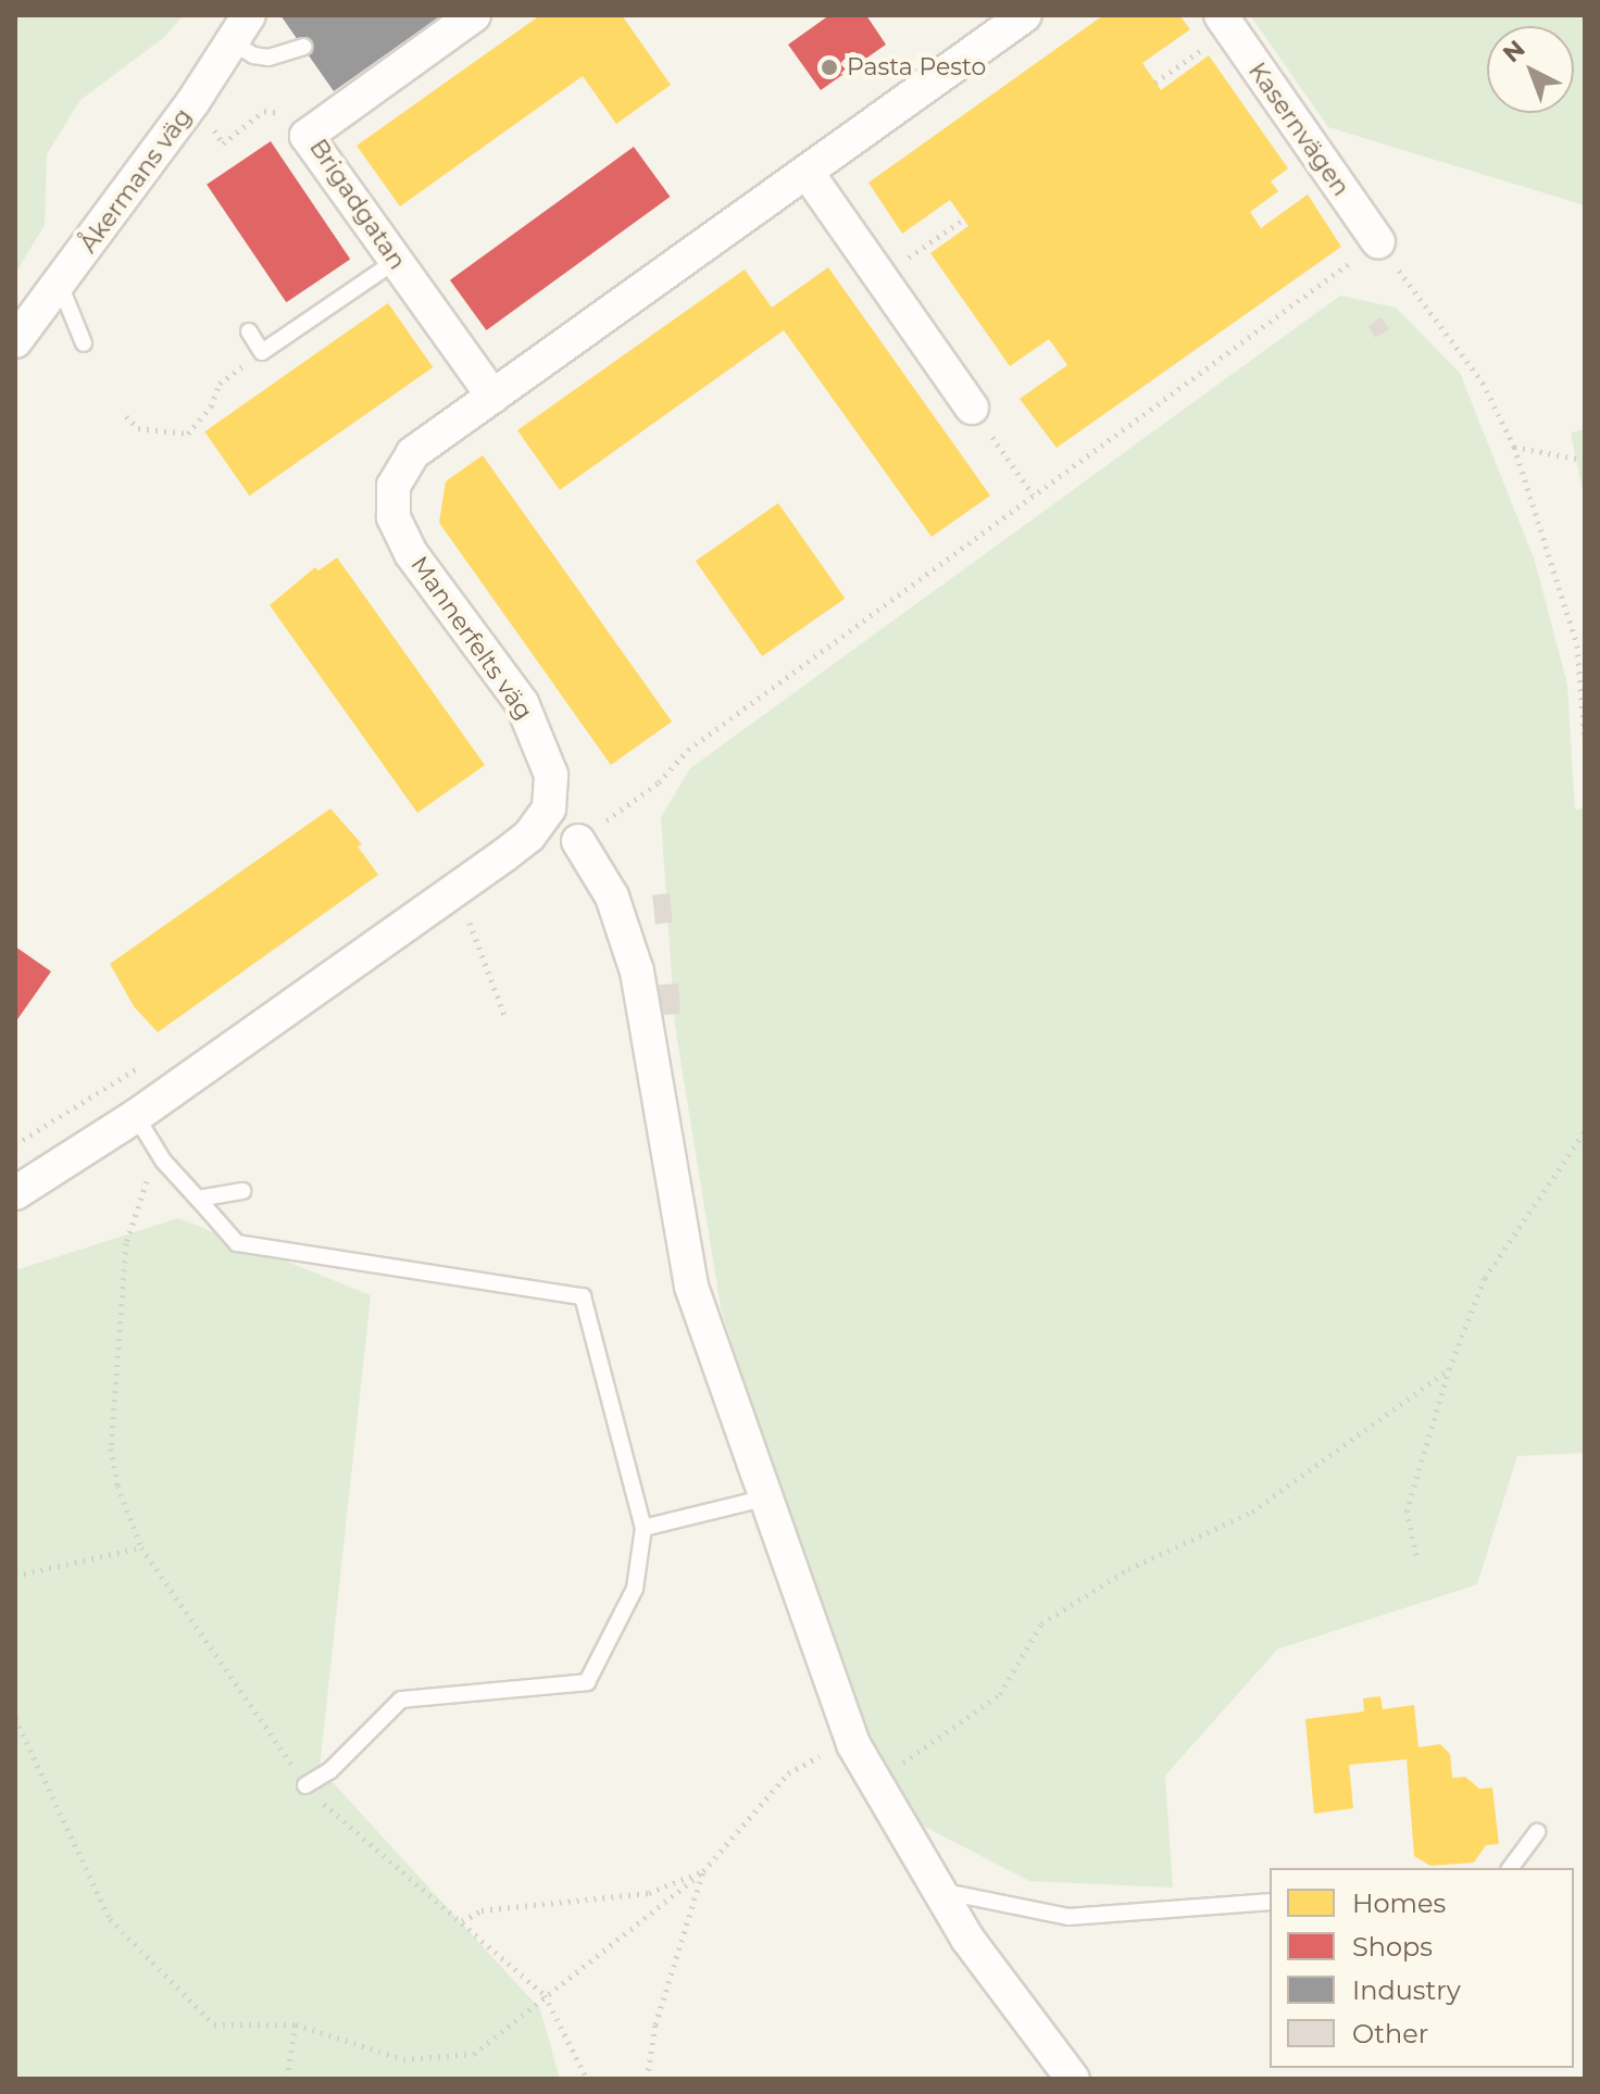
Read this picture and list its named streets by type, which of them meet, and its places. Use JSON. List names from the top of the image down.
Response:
{
  "streets": {
    "street": [
      "Kasernvägen",
      "Åkermans väg",
      "Brigadgatan",
      "Mannerfelts väg"
    ]
  },
  "crossings": [
    ["Brigadgatan", "Mannerfelts väg"]
  ],
  "places": ["Pasta Pesto"],
  "legend": [
    "Homes",
    "Shops",
    "Industry",
    "Other"
  ],
  "north": "top left"
}
